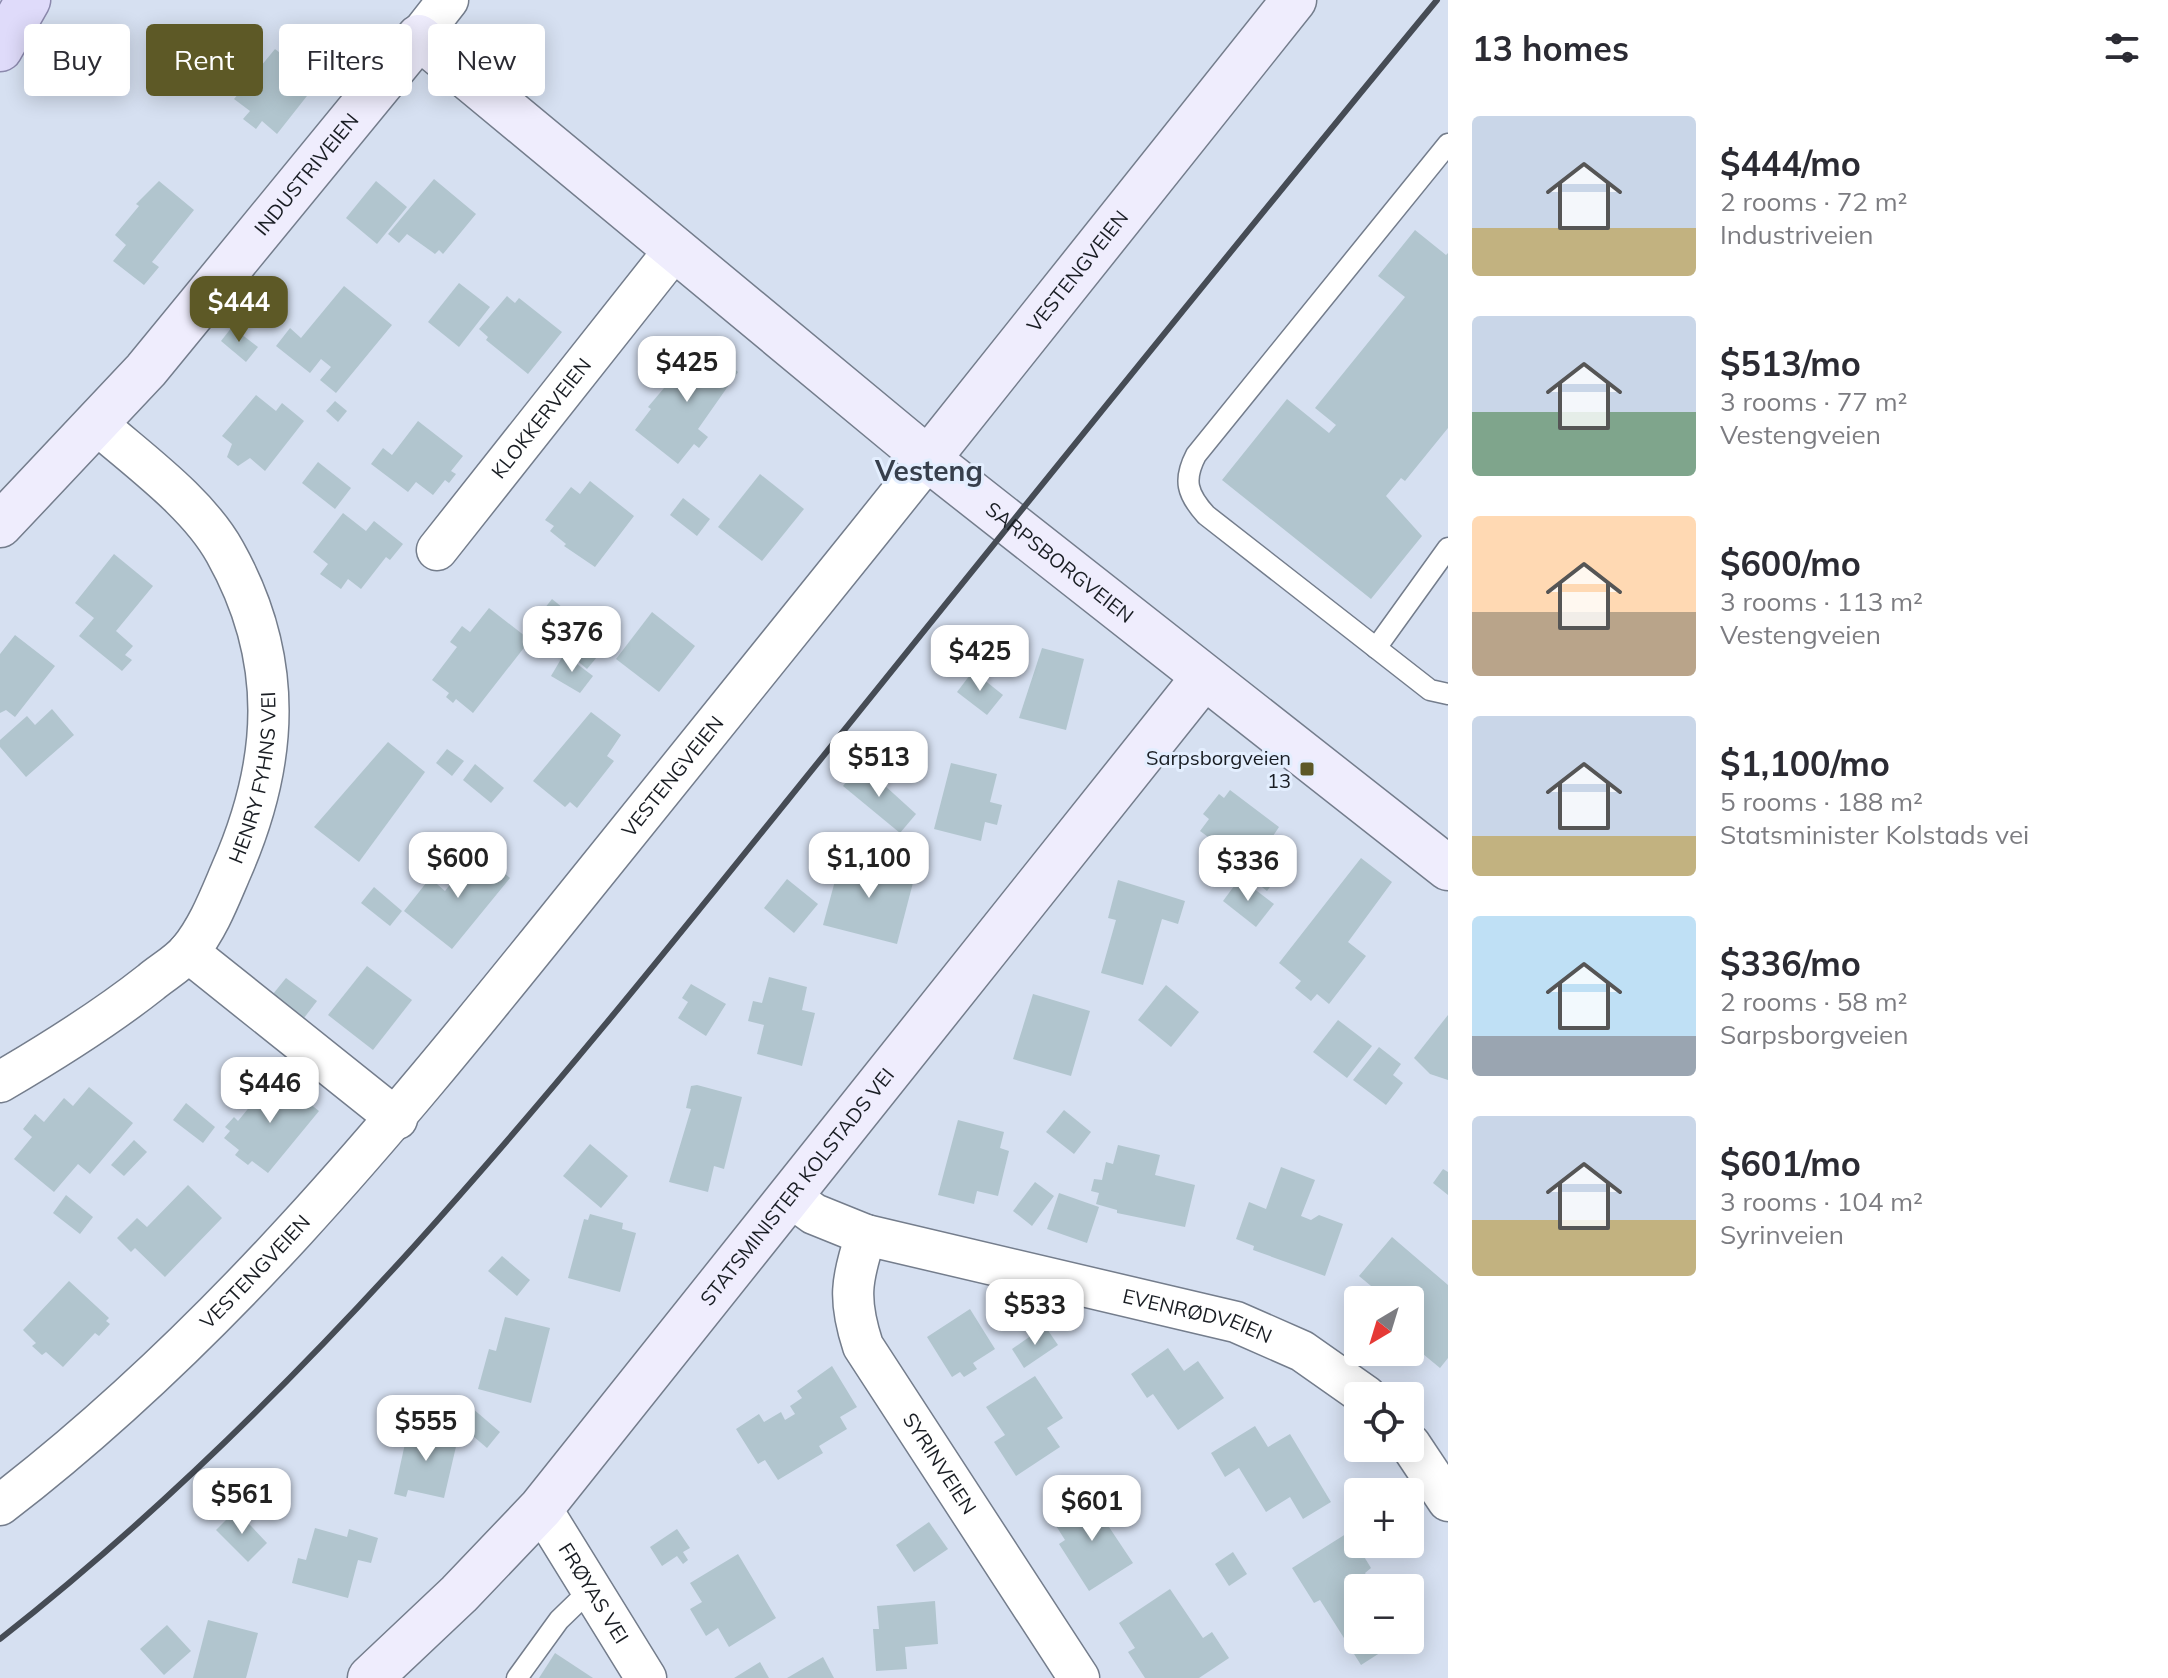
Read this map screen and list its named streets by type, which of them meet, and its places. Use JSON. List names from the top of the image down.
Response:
{
  "streets": {
    "street": [
      "INDUSTRIVEIEN",
      "VESTENGVEIEN",
      "KLOKKERVEIEN",
      "SARPSBORGVEIEN",
      "HENRY FYHNS VEI",
      "STATSMINISTER KOLSTADS VEI",
      "EVENRØDVEIEN",
      "SYRINVEIEN",
      "FRØYAS VEI"
    ]
  },
  "crossings": [
    ["INDUSTRIVEIEN", "SARPSBORGVEIEN"],
    ["INDUSTRIVEIEN", "HENRY FYHNS VEI"],
    ["VESTENGVEIEN", "SARPSBORGVEIEN"],
    ["KLOKKERVEIEN", "SARPSBORGVEIEN"],
    ["SARPSBORGVEIEN", "STATSMINISTER KOLSTADS VEI"],
    ["STATSMINISTER KOLSTADS VEI", "EVENRØDVEIEN"],
    ["STATSMINISTER KOLSTADS VEI", "FRØYAS VEI"],
    ["EVENRØDVEIEN", "SYRINVEIEN"]
  ],
  "districts": ["Vesteng"],
  "places": {
    "transit": ["Sarpsborgveien 13"]
  },
  "north": "bottom left",
  "page": {
    "heading": "13 homes",
    "chip": [
      "Buy",
      "Rent",
      "Filters",
      "New"
    ],
    "list": [
      {
        "name": "$444/mo",
        "note": "2 rooms · 72 m² · Industriveien"
      },
      {
        "name": "$513/mo",
        "note": "3 rooms · 77 m² · Vestengveien"
      },
      {
        "name": "$600/mo",
        "note": "3 rooms · 113 m² · Vestengveien"
      },
      {
        "name": "$1,100/mo",
        "note": "5 rooms · 188 m² · Statsminister Kolstads vei"
      },
      {
        "name": "$336/mo",
        "note": "2 rooms · 58 m² · Sarpsborgveien"
      },
      {
        "name": "$601/mo",
        "note": "3 rooms · 104 m² · Syrinveien"
      }
    ],
    "price": [
      "$444",
      "$425",
      "$376",
      "$425",
      "$513",
      "$600",
      "$1,100",
      "$336",
      "$446",
      "$533",
      "$555",
      "$561",
      "$601"
    ],
    "map_buttons": ["+", "−"]
  }
}
